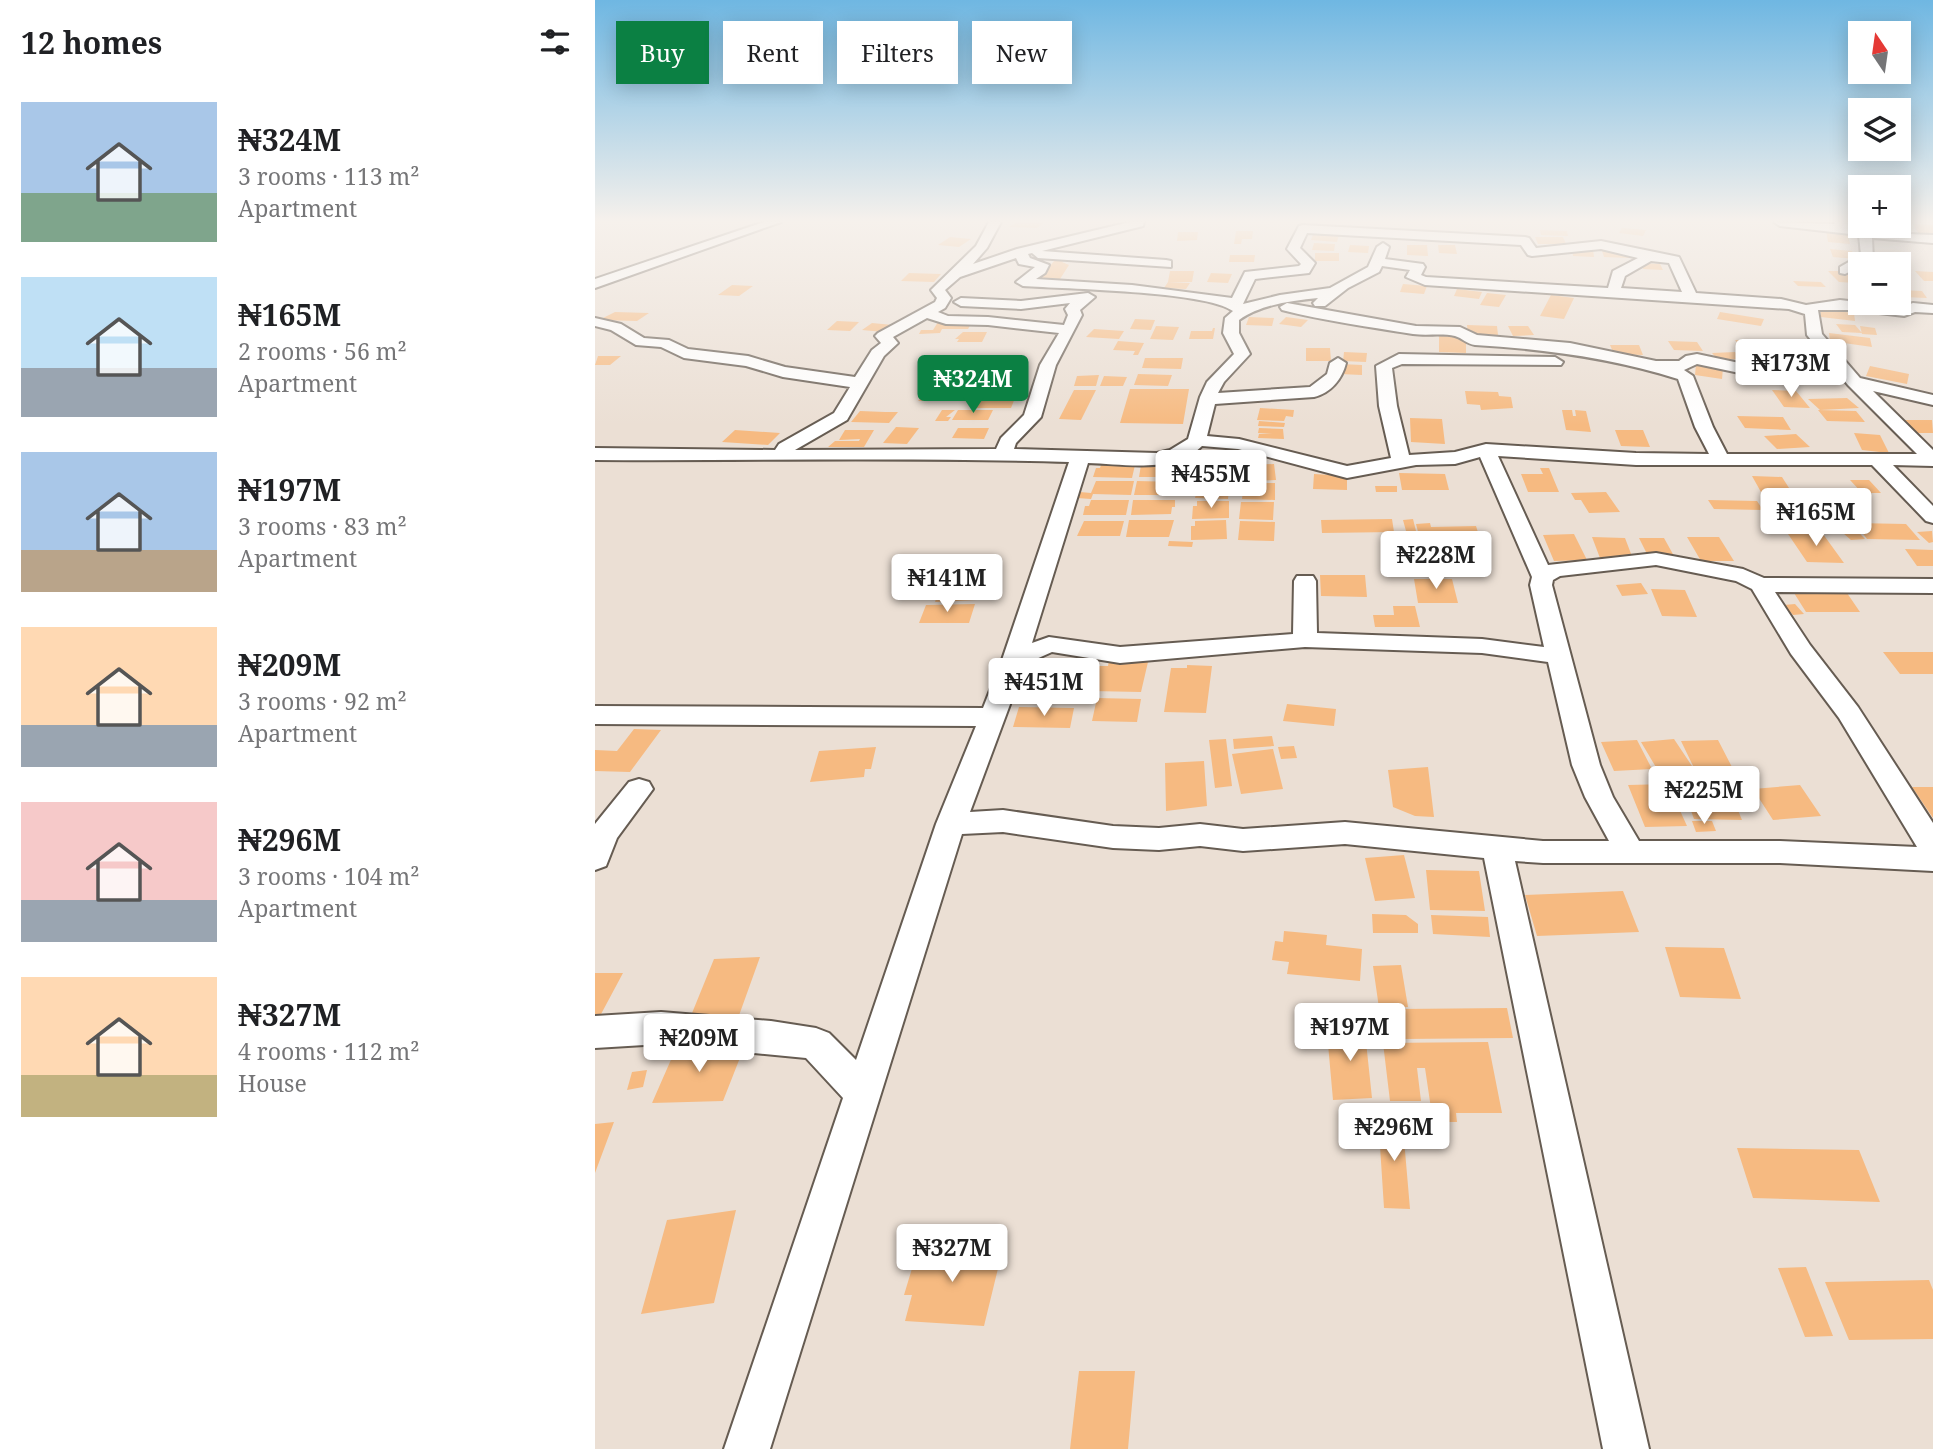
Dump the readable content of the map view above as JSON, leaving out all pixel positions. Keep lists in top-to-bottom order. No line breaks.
{"north":"top","page":{"heading":"12 homes","map_buttons":["+","−"],"chip":["Buy","Rent","Filters","New"],"list":[{"name":"₦324M","note":"3 rooms · 113 m² · Apartment"},{"name":"₦165M","note":"2 rooms · 56 m² · Apartment"},{"name":"₦197M","note":"3 rooms · 83 m² · Apartment"},{"name":"₦209M","note":"3 rooms · 92 m² · Apartment"},{"name":"₦296M","note":"3 rooms · 104 m² · Apartment"},{"name":"₦327M","note":"4 rooms · 112 m² · House"}],"price":["₦173M","₦324M","₦455M","₦165M","₦228M","₦141M","₦451M","₦225M","₦197M","₦209M","₦296M","₦327M"]}}
